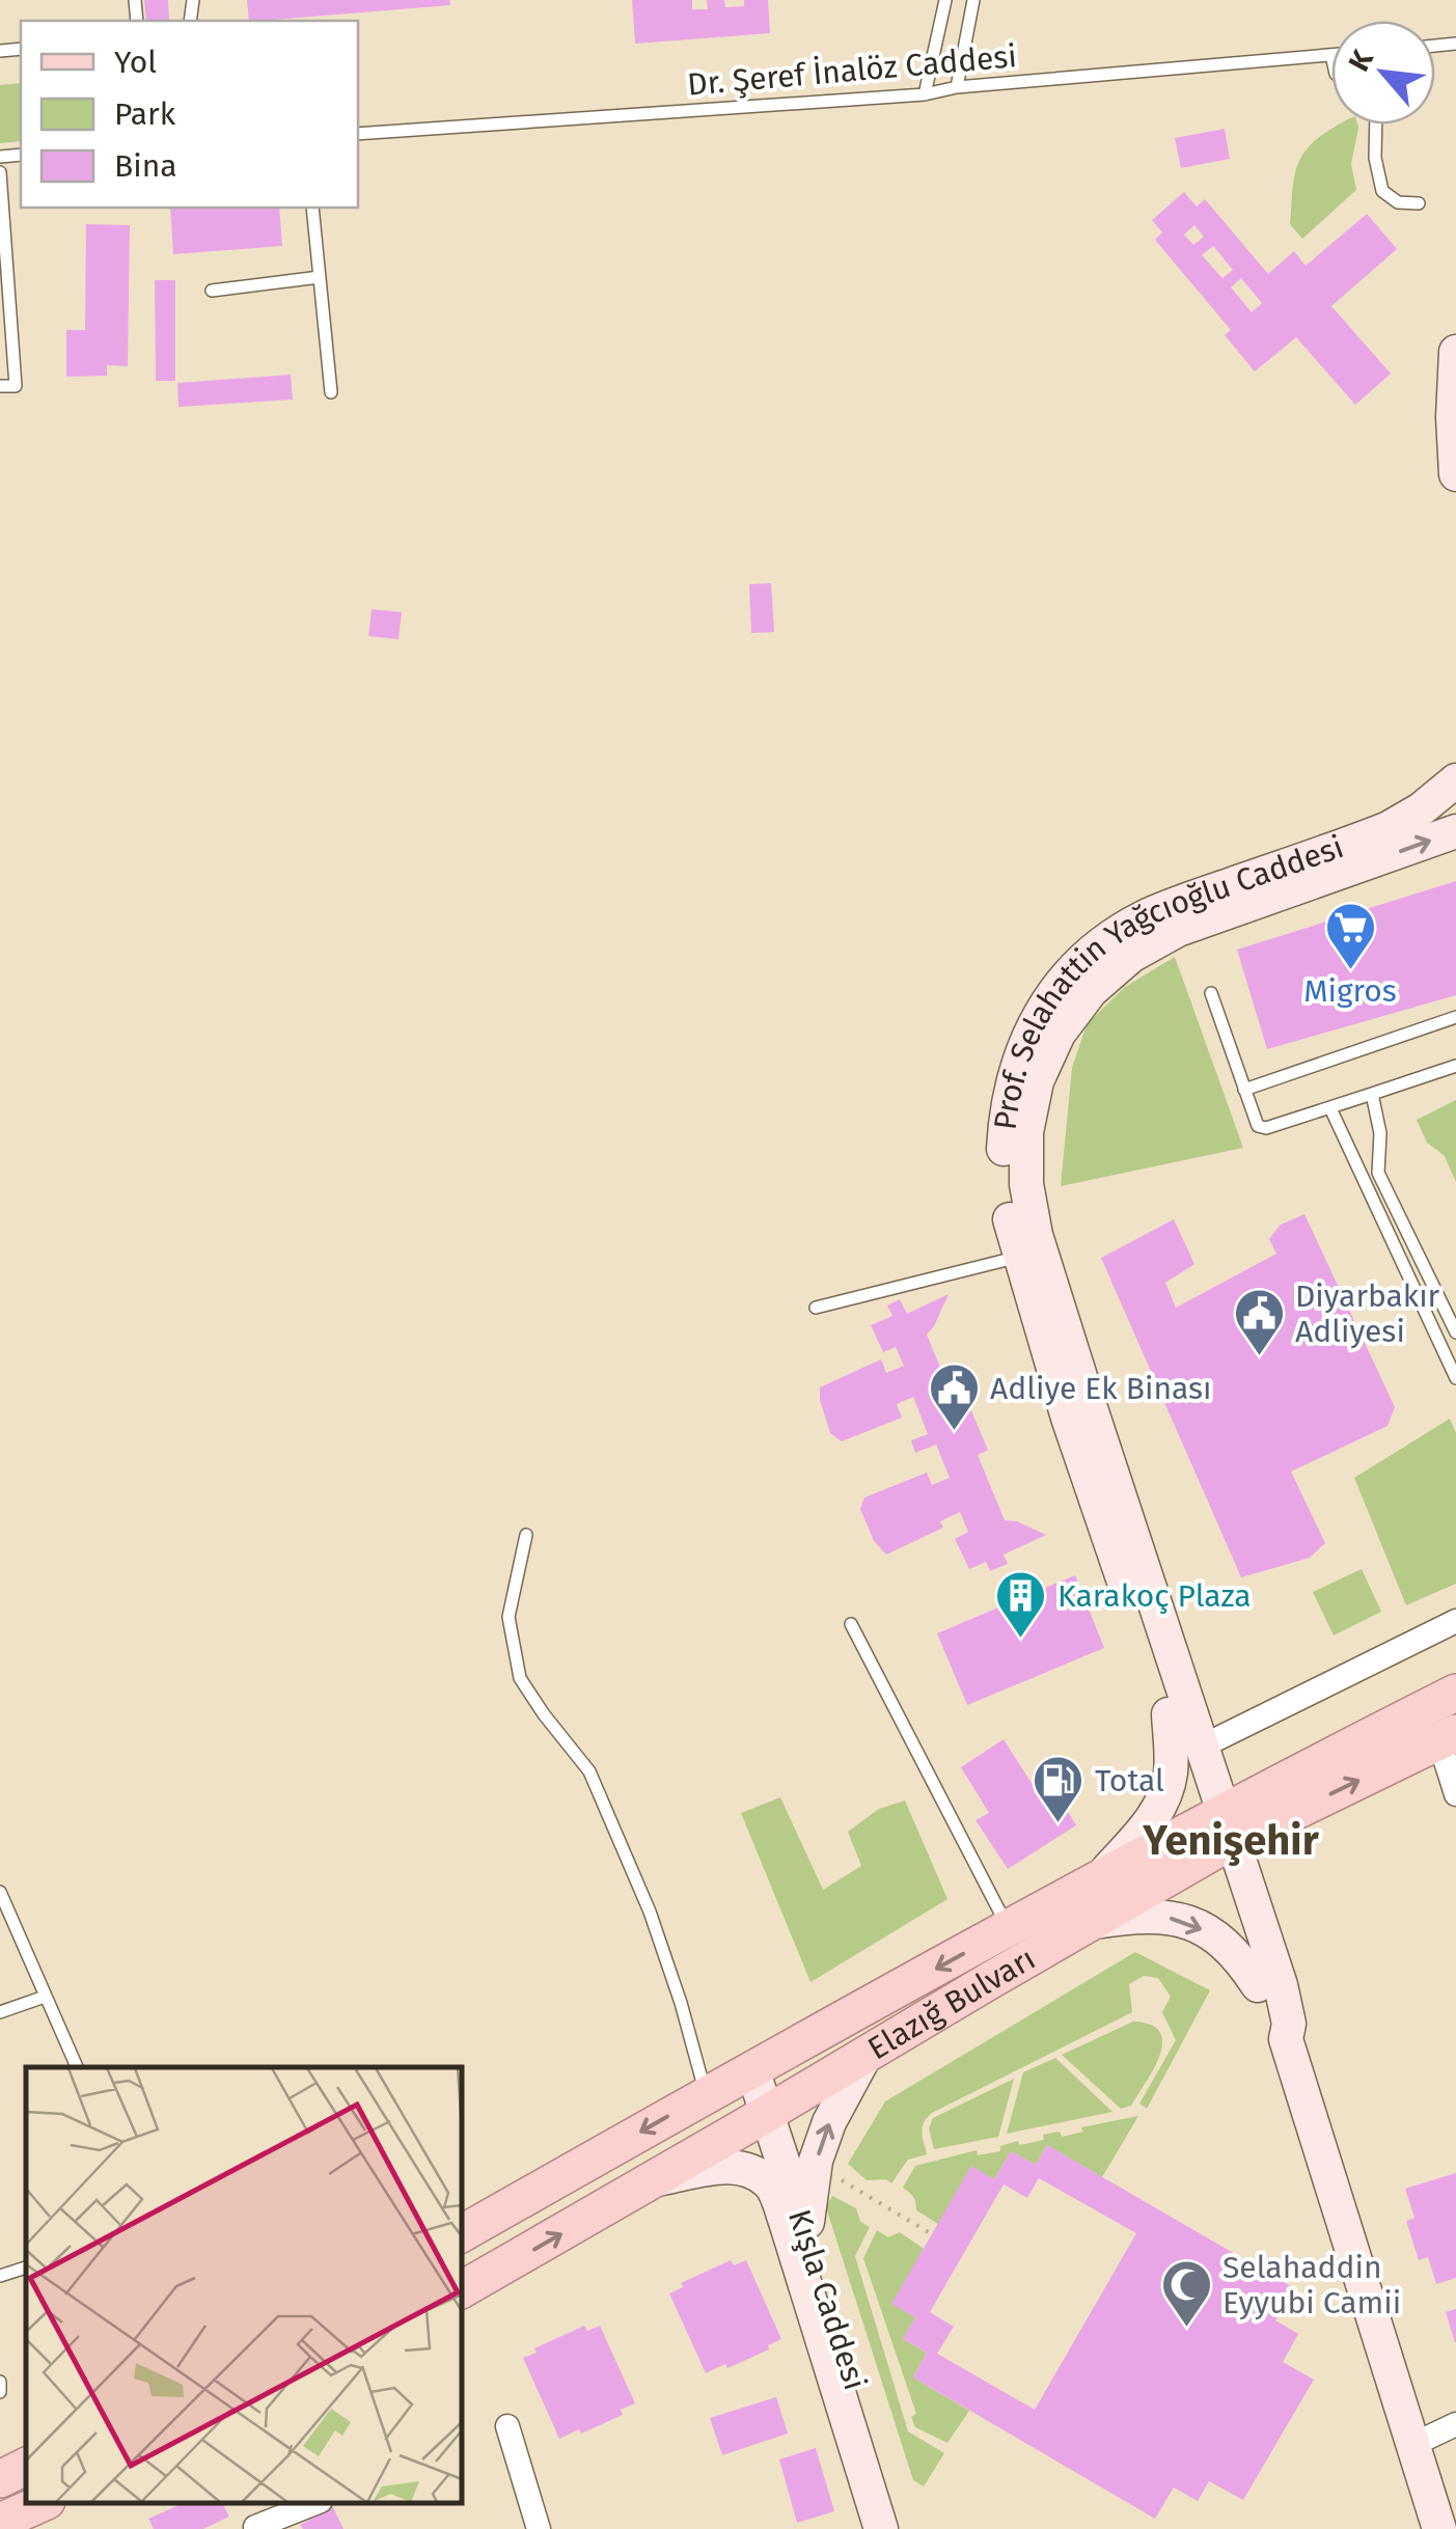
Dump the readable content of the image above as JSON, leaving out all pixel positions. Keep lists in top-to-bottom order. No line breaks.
{"streets":{"main road":["Elazığ Bulvarı"],"street":["Prof. Selahattin Yağcıoğlu Caddesi","Kışla Caddesi"],"lane":["Dr. Şeref İnalöz Caddesi"]},"crossings":[["Prof. Selahattin Yağcıoğlu Caddesi","Elazığ Bulvarı"],["Elazığ Bulvarı","Kışla Caddesi"]],"districts":["Yenişehir"],"places":{"supermarket":["Migros"],"public building":["Diyarbakır Adliyesi","Adliye Ek Binası"],"building":["Karakoç Plaza"],"fuel station":["Total"],"mosque":["Selahaddin Eyyubi Camii"]},"legend":["Yol","Park","Bina"],"north":"top left"}
